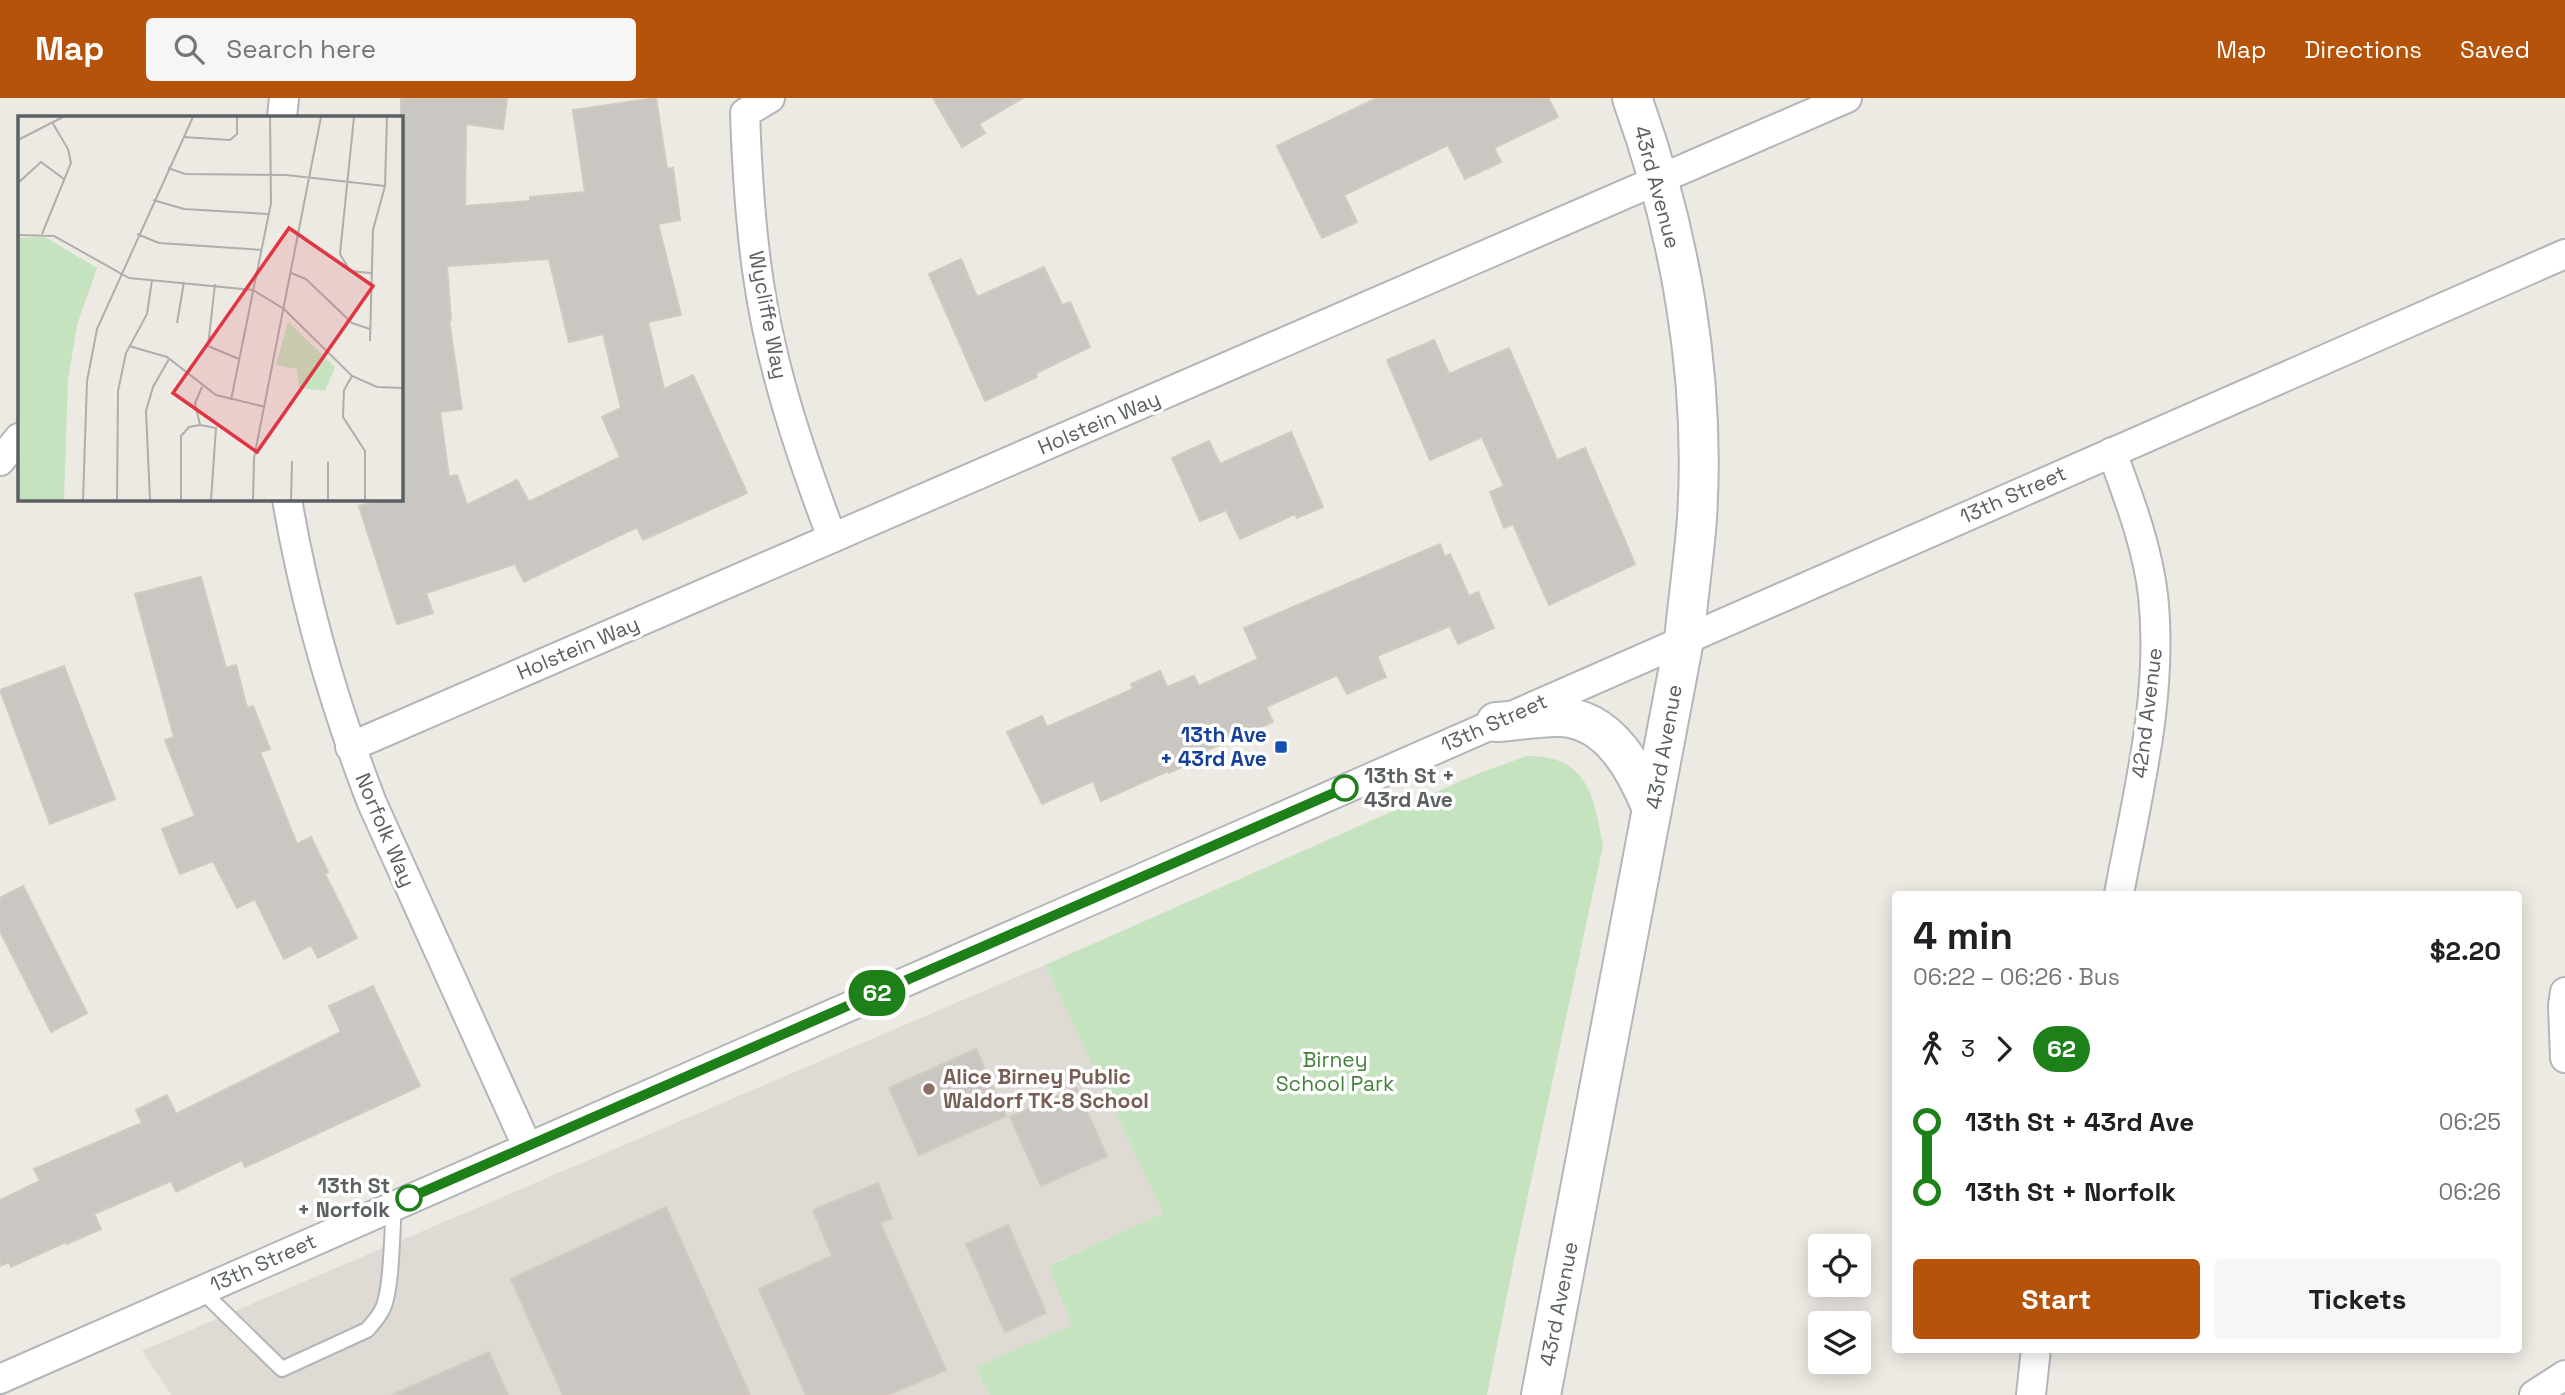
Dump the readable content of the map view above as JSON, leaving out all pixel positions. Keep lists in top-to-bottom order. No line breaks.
{"streets":{"street":["43rd Avenue","Wycliffe Way","Holstein Way","13th Street","42nd Avenue","Norfolk Way"]},"crossings":[["43rd Avenue","Holstein Way"],["43rd Avenue","13th Street"],["Wycliffe Way","Holstein Way"],["Holstein Way","Norfolk Way"],["13th Street","42nd Avenue"],["13th Street","Norfolk Way"]],"parks":["Birney School Park"],"places":{"transit":["13th Ave + 43rd Ave"],"other":["13th St + 43rd Ave","Alice Birney Public Waldorf TK-8 School","13th St + Norfolk"]},"lines":["bus line 62"],"page":{"header":"Map","search":"Search here","nav":["Map","Directions","Saved"],"on_map":"62","heading":["4 min","06:22 – 06:26 · Bus","$2.20"],"legs":["3","62"],"list":[{"name":"13th St + 43rd Ave","value":"06:25"},{"name":"13th St + Norfolk","value":"06:26"}],"buttons":["Start","Tickets"]}}
